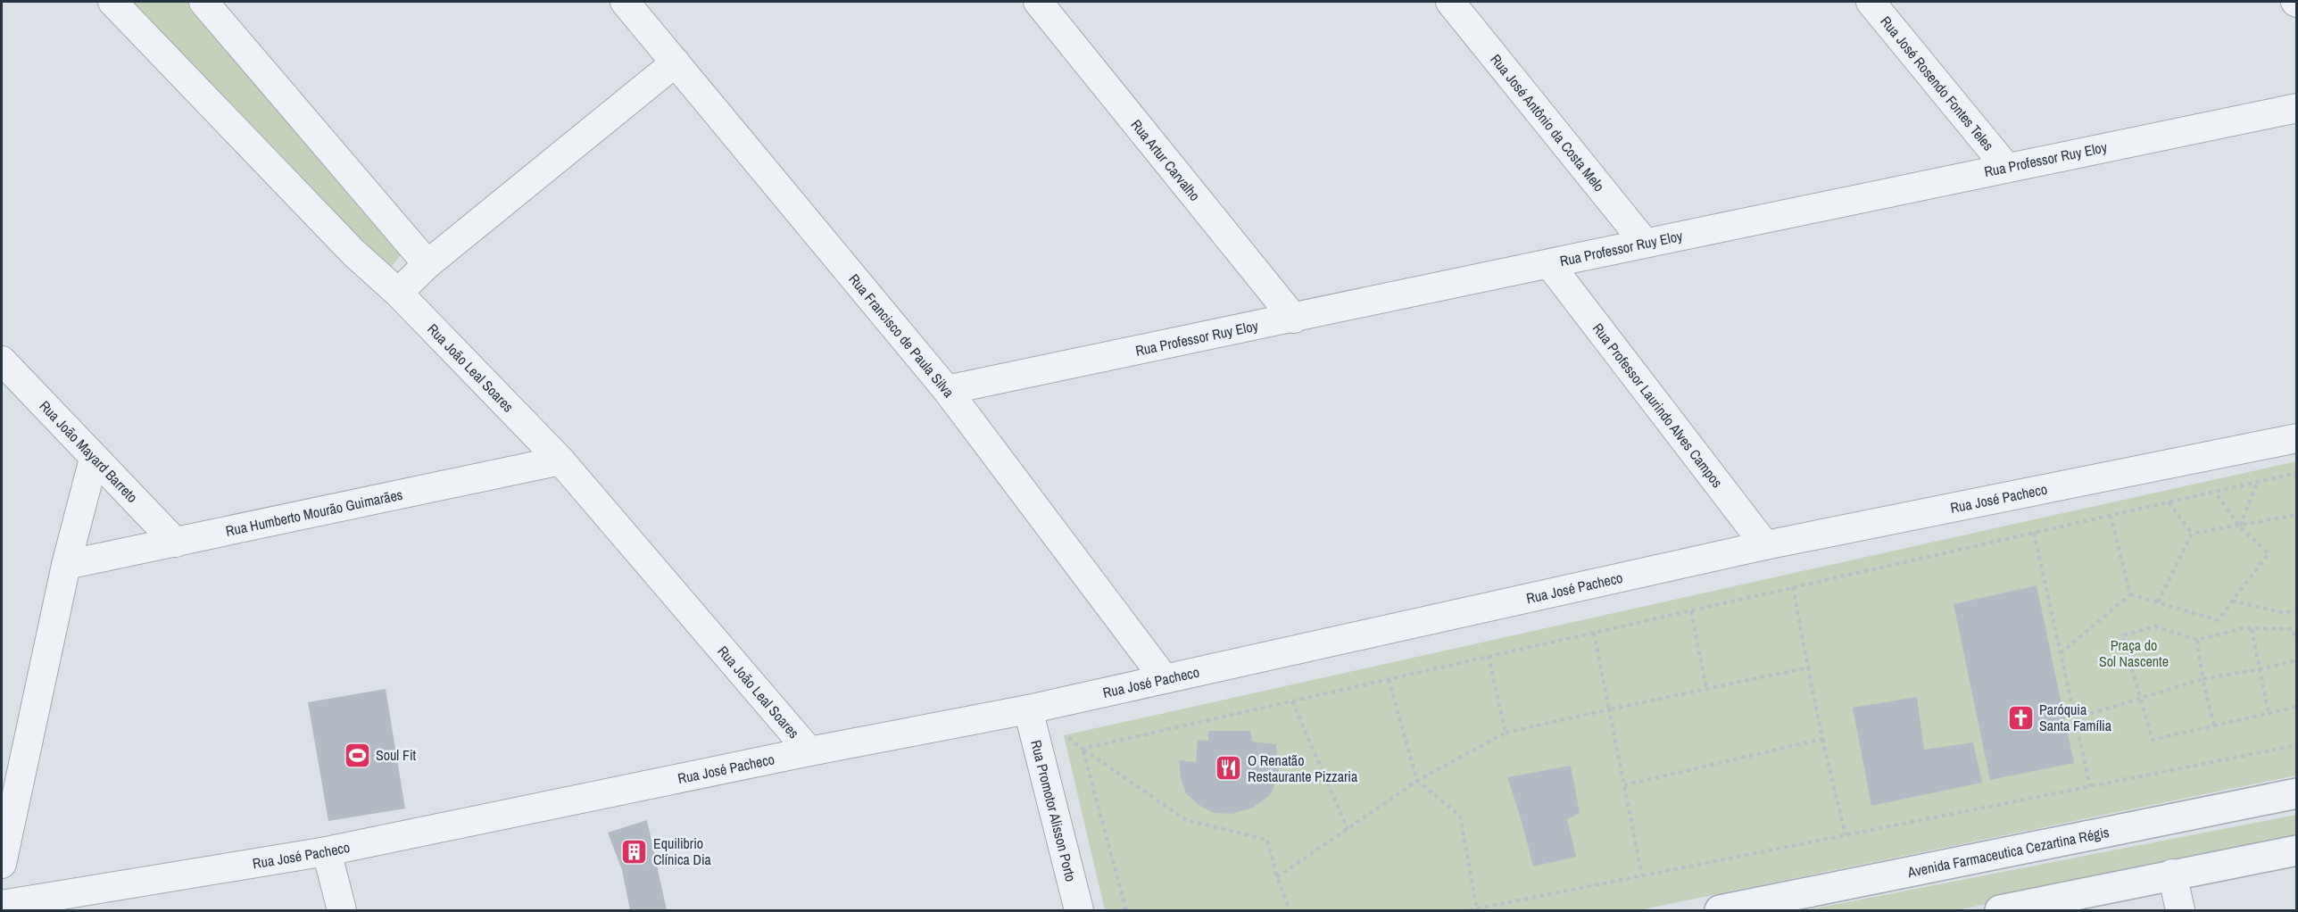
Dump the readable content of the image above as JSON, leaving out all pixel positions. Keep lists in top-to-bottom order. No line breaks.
{"streets":{"street":["Rua José Rosendo Fontes Teles","Rua José Antônio da Costa Melo","Rua Professor Ruy Eloy","Rua Artur Carvalho","Rua Francisco de Paula Silva","Rua João Leal Soares","Rua Professor Laurindo Alves Campos","Rua João Mayard Barreto","Rua José Pacheco","Rua Humberto Mourão Guimarães","Rua Promotor Alisson Porto","Avenida Farmaceutica Cezartina Régis"]},"crossings":[["Rua José Rosendo Fontes Teles","Rua Professor Ruy Eloy"],["Rua José Antônio da Costa Melo","Rua Professor Ruy Eloy"],["Rua Professor Ruy Eloy","Rua Artur Carvalho"],["Rua Professor Ruy Eloy","Rua Francisco de Paula Silva"],["Rua Professor Ruy Eloy","Rua Professor Laurindo Alves Campos"],["Rua Francisco de Paula Silva","Rua José Pacheco"],["Rua João Leal Soares","Rua José Pacheco"],["Rua João Leal Soares","Rua Humberto Mourão Guimarães"],["Rua Professor Laurindo Alves Campos","Rua José Pacheco"],["Rua João Mayard Barreto","Rua Humberto Mourão Guimarães"],["Rua José Pacheco","Rua Promotor Alisson Porto"]],"parks":["Praça do Sol Nascente"],"places":{"church":["Paróquia Santa Família"],"sports":["Soul Fit"],"restaurant":["O Renatão Restaurante Pizzaria"],"building":["Equilibrio Clínica Dia"]}}
